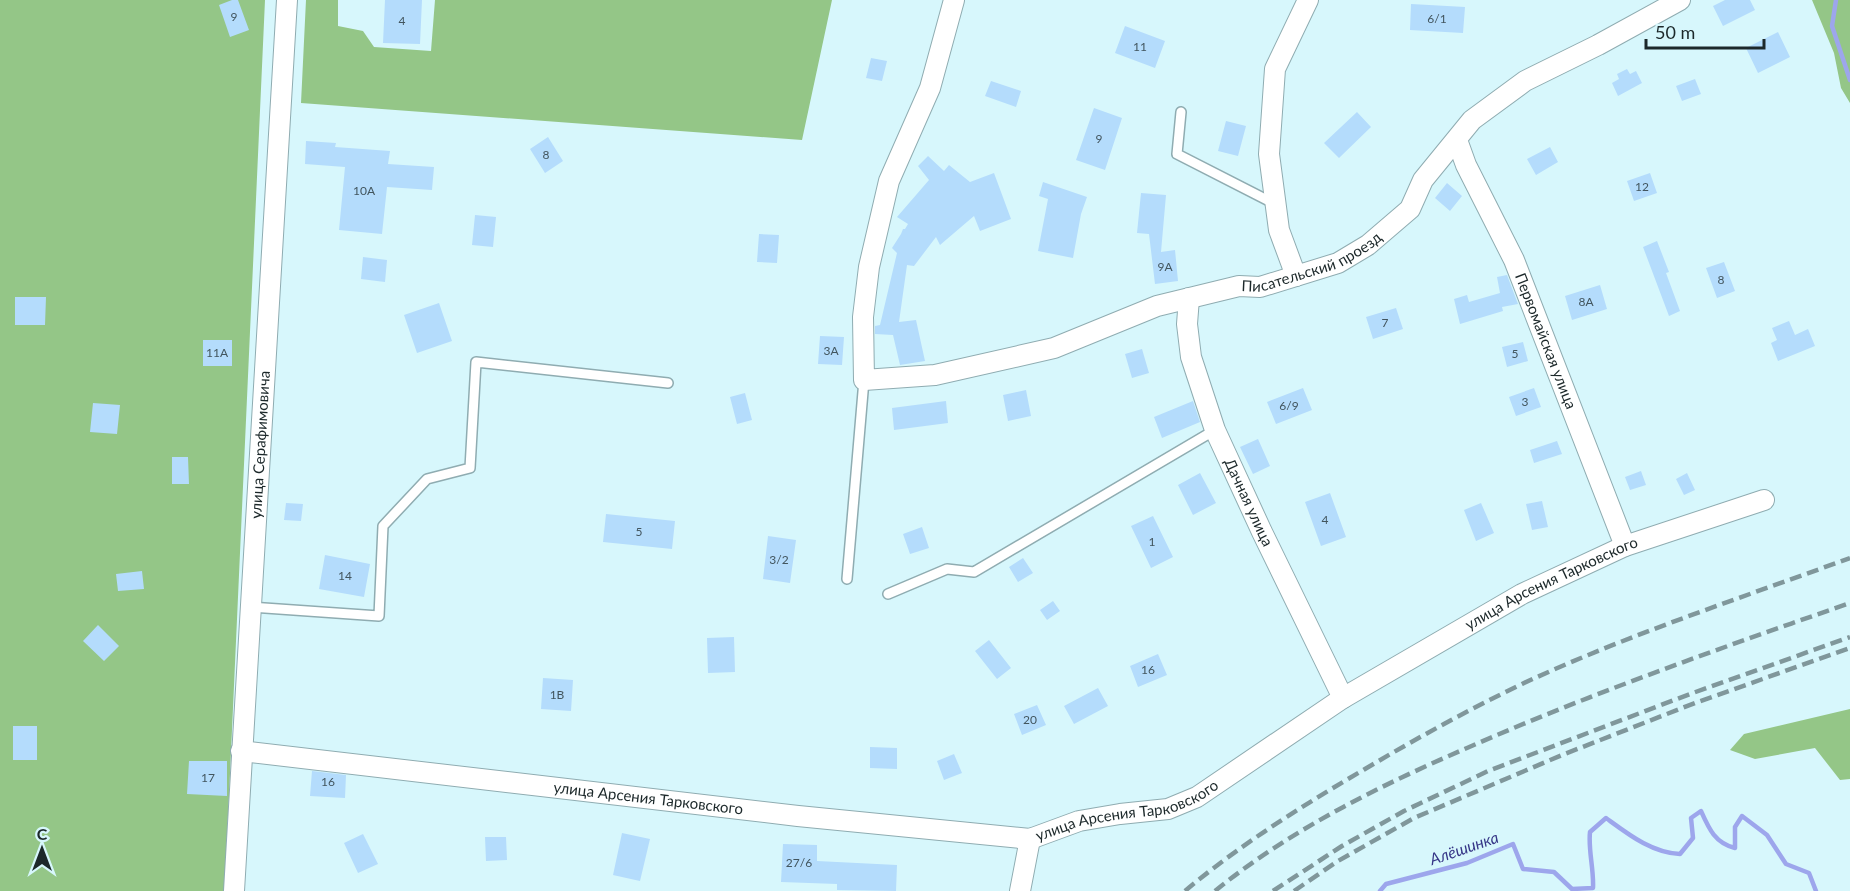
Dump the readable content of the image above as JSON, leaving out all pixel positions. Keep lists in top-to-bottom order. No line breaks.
{"streets":{"street":["Писательский проезд","Первомайская улица","улица Серафимовича","Дачная улица","улица Арсения Тарковского"]},"crossings":[["Писательский проезд","Первомайская улица"],["Писательский проезд","Дачная улица"],["Первомайская улица","улица Арсения Тарковского"],["улица Серафимовича","улица Арсения Тарковского"],["Дачная улица","улица Арсения Тарковского"]],"water":["Алёшинка"],"house_numbers":["9","6/1","4","11","9","8","12","10А","9А","8","8А","7","3А","11А","5","3","6/9","4","5","1","3/2","14","16","1В","20","17","16","27/6"],"scale_bar":"50 m","north":"top"}
